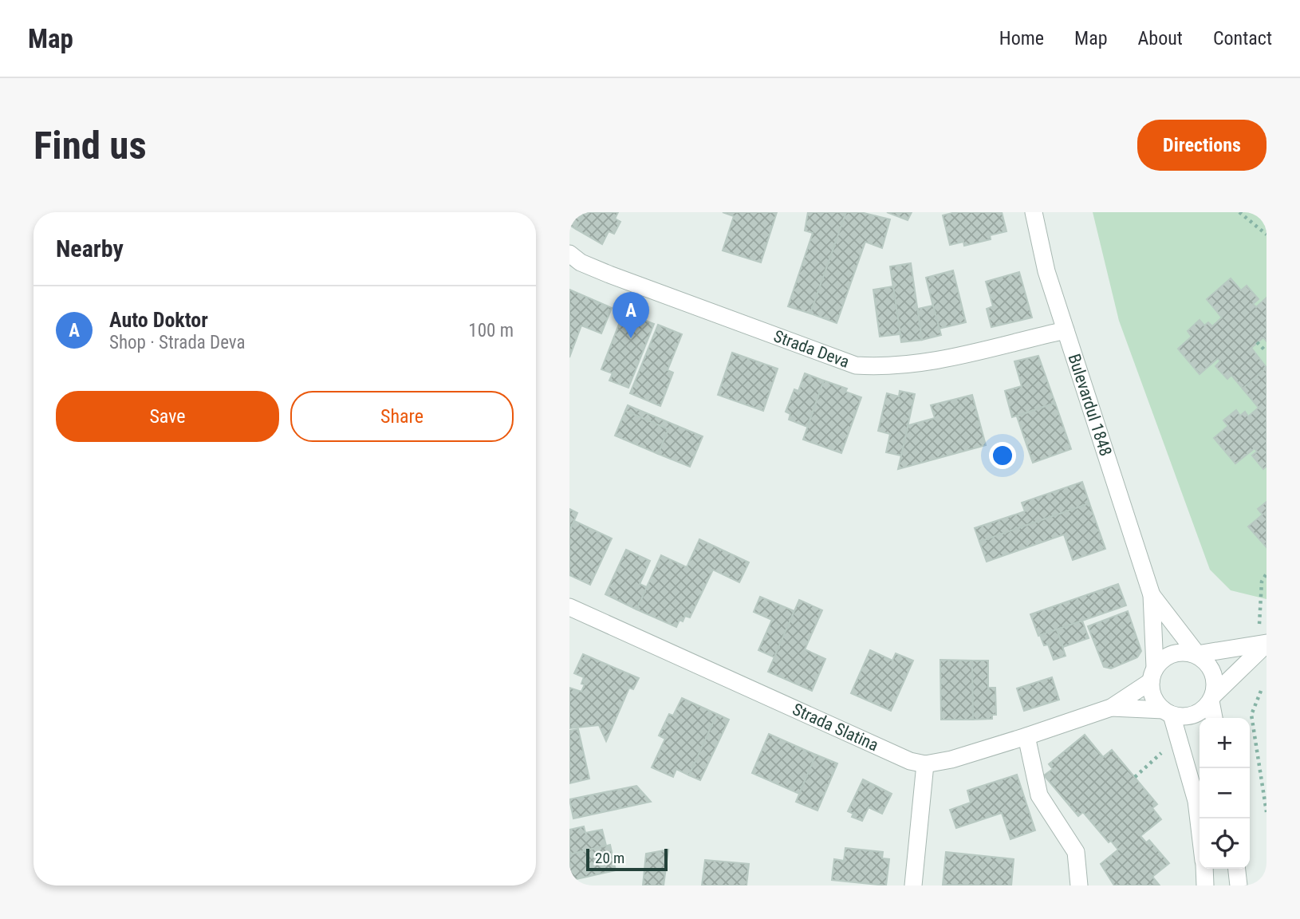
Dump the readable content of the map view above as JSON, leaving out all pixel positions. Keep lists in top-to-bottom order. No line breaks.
{"streets":{"street":["Strada Deva","Bulevardul 1848","Strada Slatina"]},"crossings":[["Strada Deva","Bulevardul 1848"],["Bulevardul 1848","Strada Slatina"]],"scale_bar":"20 m","page":{"header":"Map","nav":["Home","Map","About","Contact"],"buttons":["Directions",["Save","Share"]],"title":"Find us","heading":"Nearby","list":[{"mark":"A","name":"Auto Doktor","note":"Shop · Strada Deva","value":"100 m"}],"pins":"A","map_buttons":["+","−"],"scale":"20 m"}}
